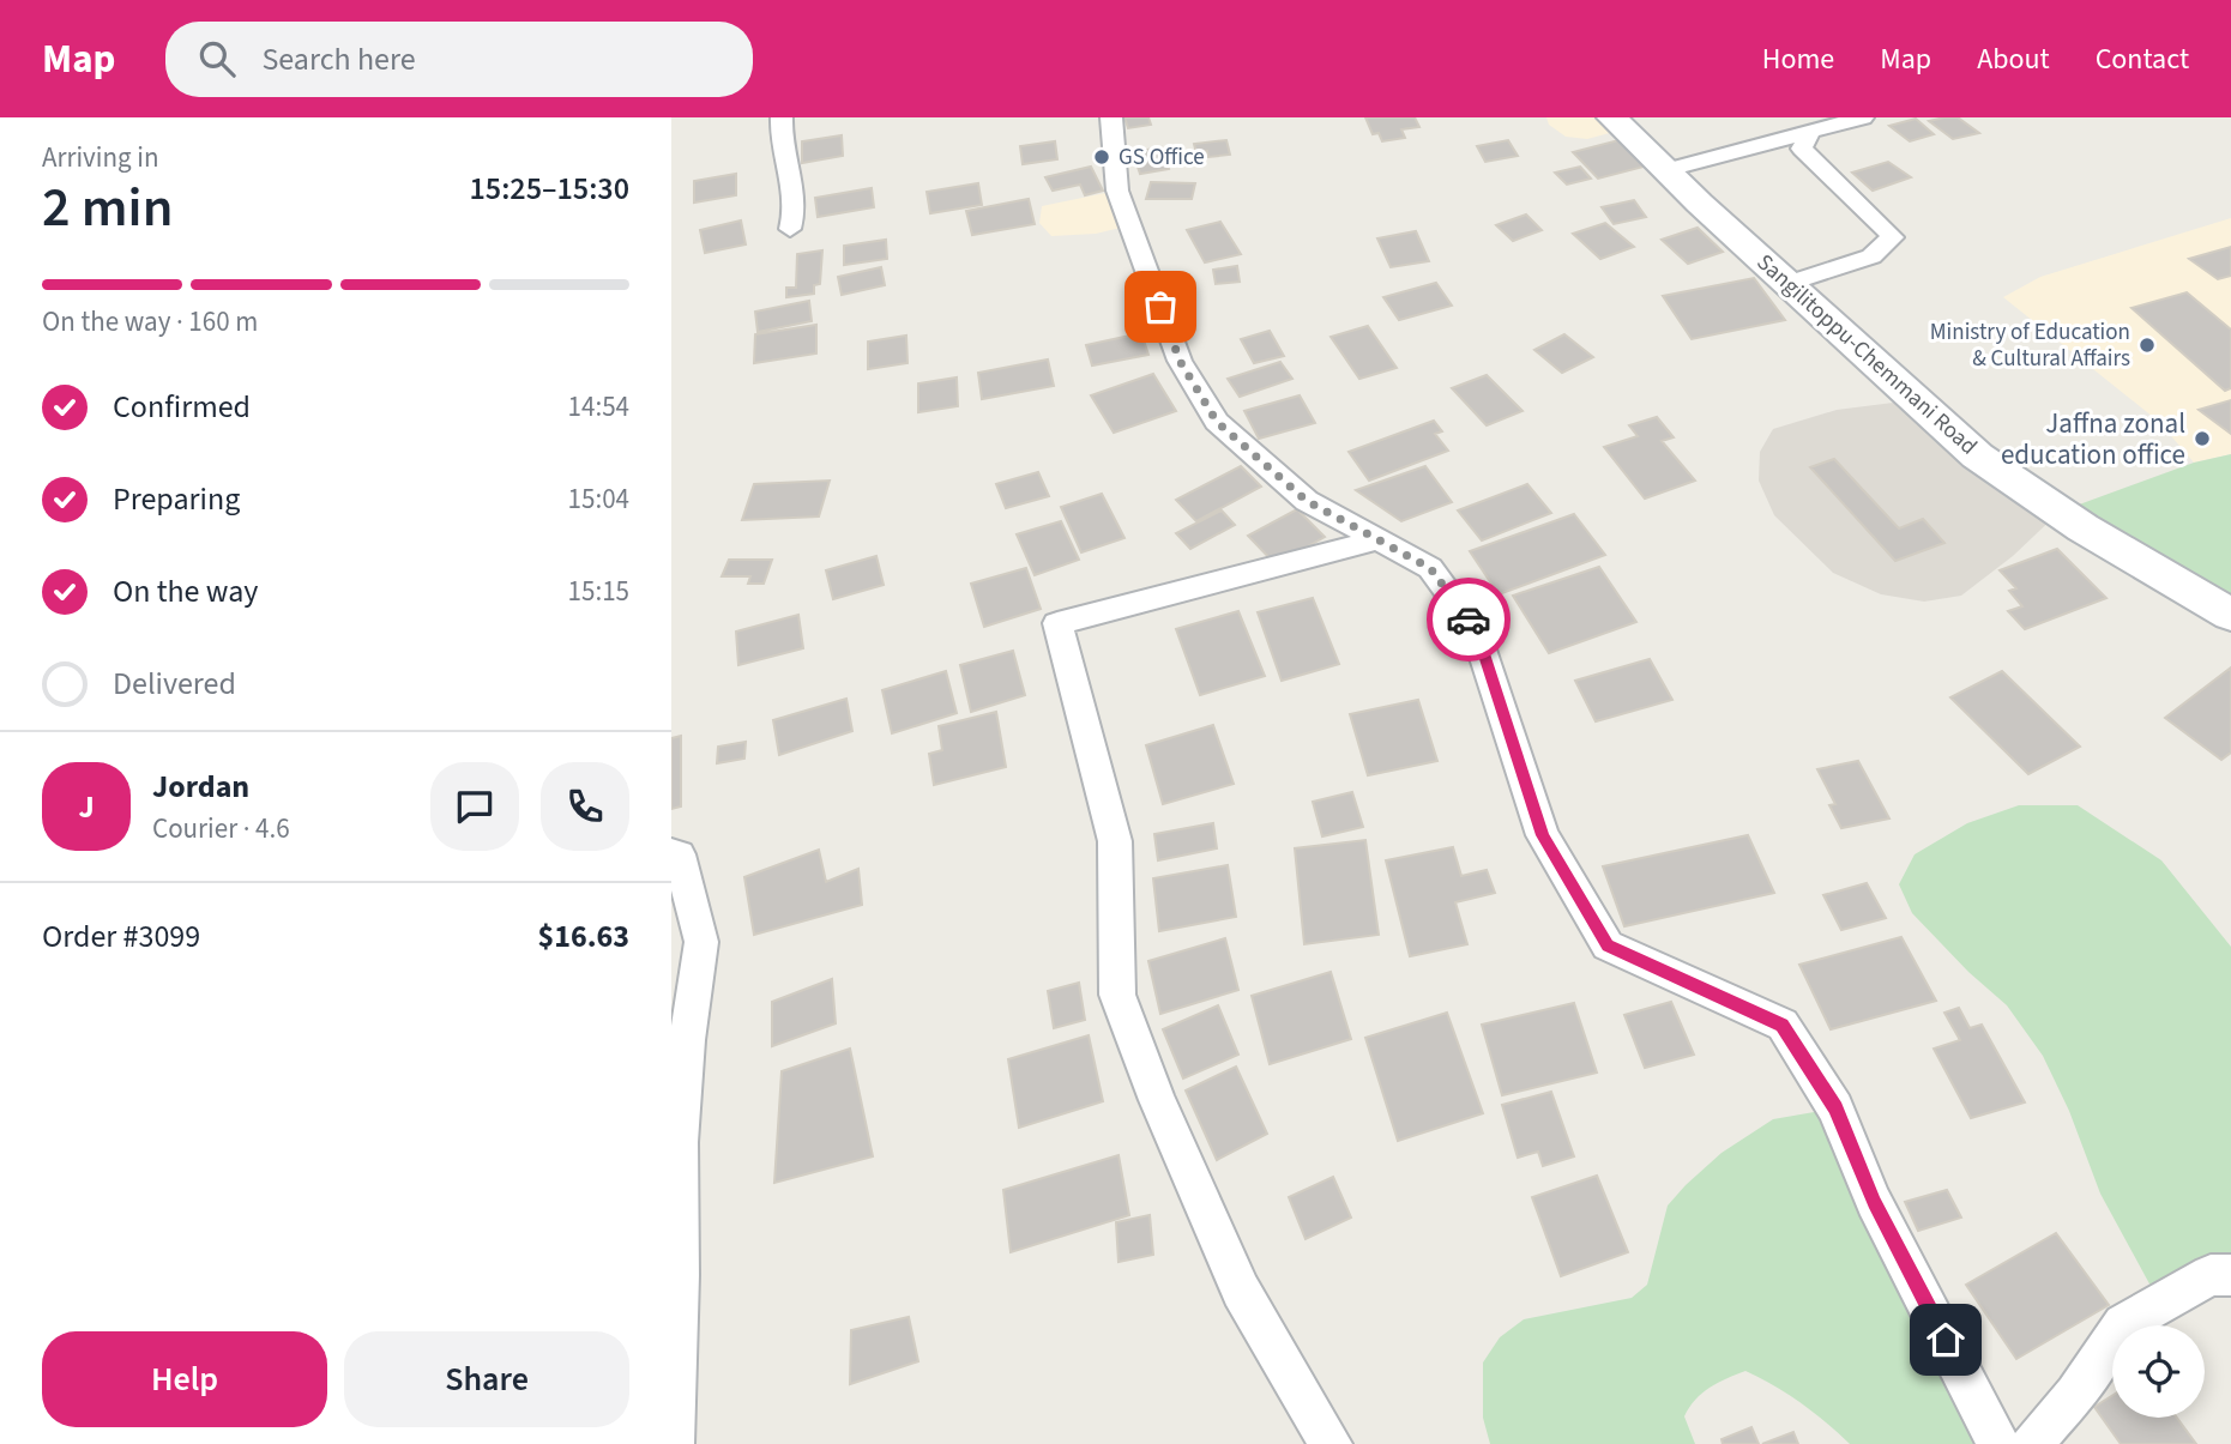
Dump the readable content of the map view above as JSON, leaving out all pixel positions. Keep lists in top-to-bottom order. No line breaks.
{"streets":{"main road":["Sangilitoppu-Chemmani Road"]},"places":["GS Office","Ministry of Education & Cultural Affairs","Jaffna zonal education office"],"page":{"header":"Map","search":"Search here","nav":["Home","Map","About","Contact"],"heading":["2 min","Arriving in","15:25–15:30"],"panel":["Jordan","Courier · 4.6","Order #3099","$16.63"],"bar":"On the way · 160 m","list":[["Confirmed","14:54"],["Preparing","15:04"],["On the way","15:15"],"Delivered"],"round":"J","buttons":["Help","Share"]}}
